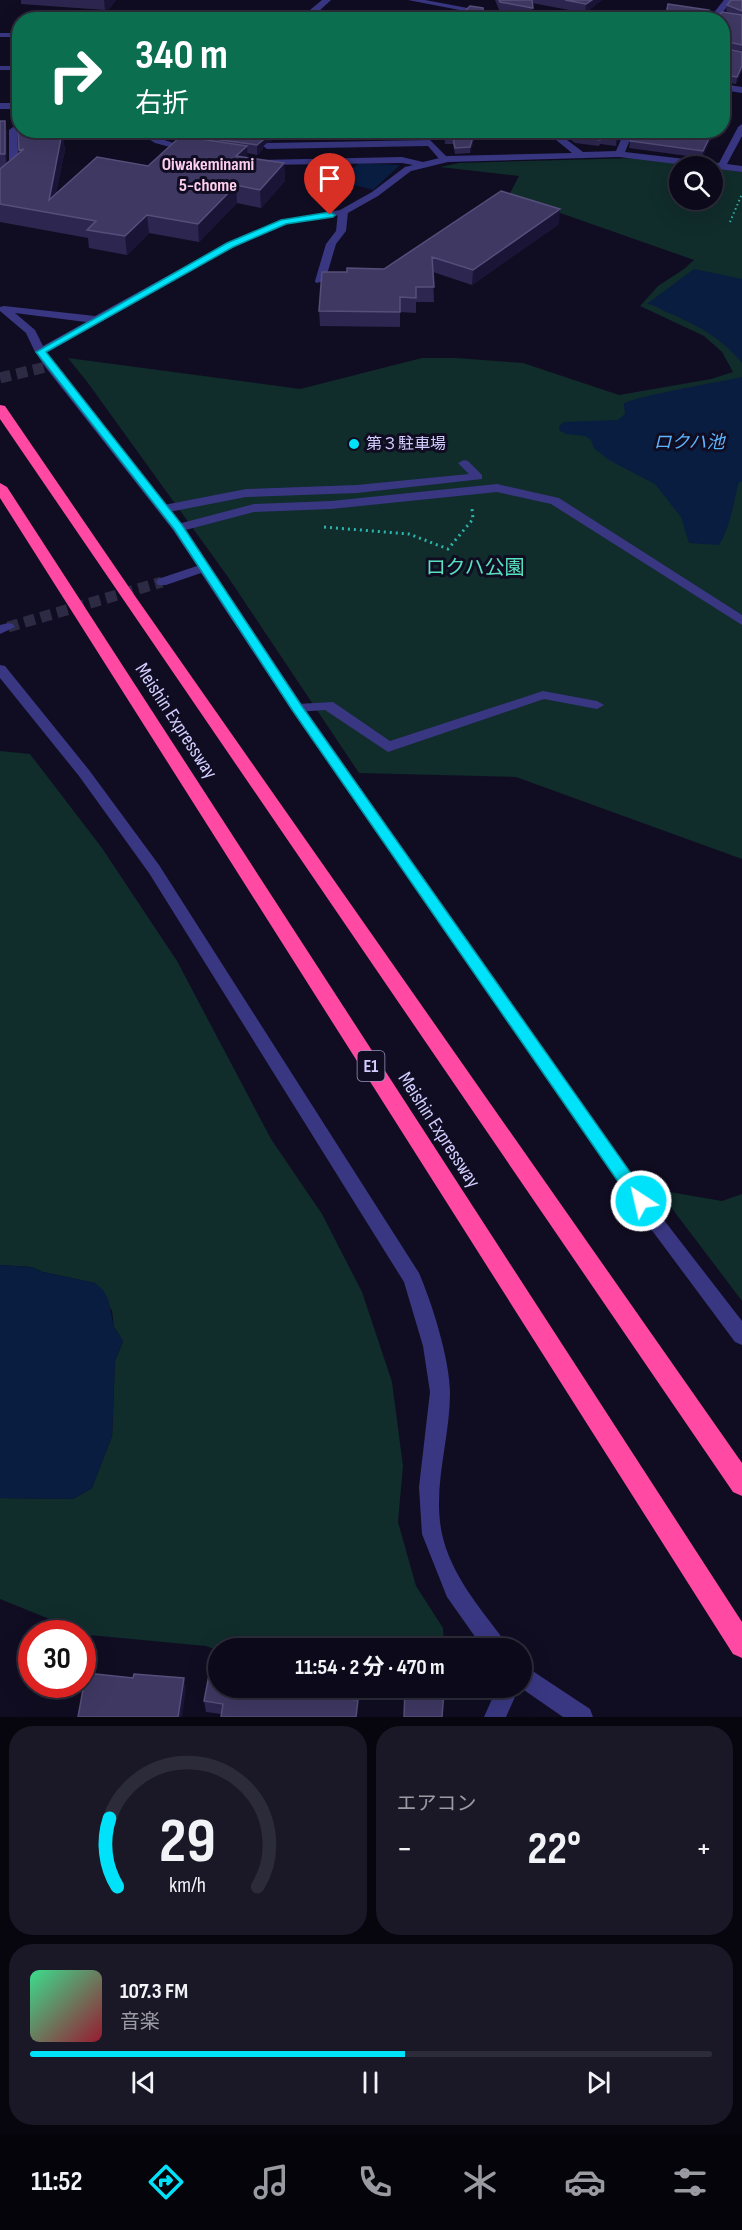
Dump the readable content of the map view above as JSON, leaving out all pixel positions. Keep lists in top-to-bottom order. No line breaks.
{"streets":{"highway":["Meishin Expressway","E1"]},"districts":["Oiwakeminami 5-chome"],"water":["ロクハ池"],"parks":["ロクハ公園"],"places":["第３駐車場"],"page":{"turn":["340 m","右折"],"limit":"30","trip":"11:54 · 2 分 · 470 m","tile":"エアコン","heat":["−","22°","+"],"song":["107.3 FM","音楽"],"tabs":"11:52","gauge":["29","km/h"]}}
